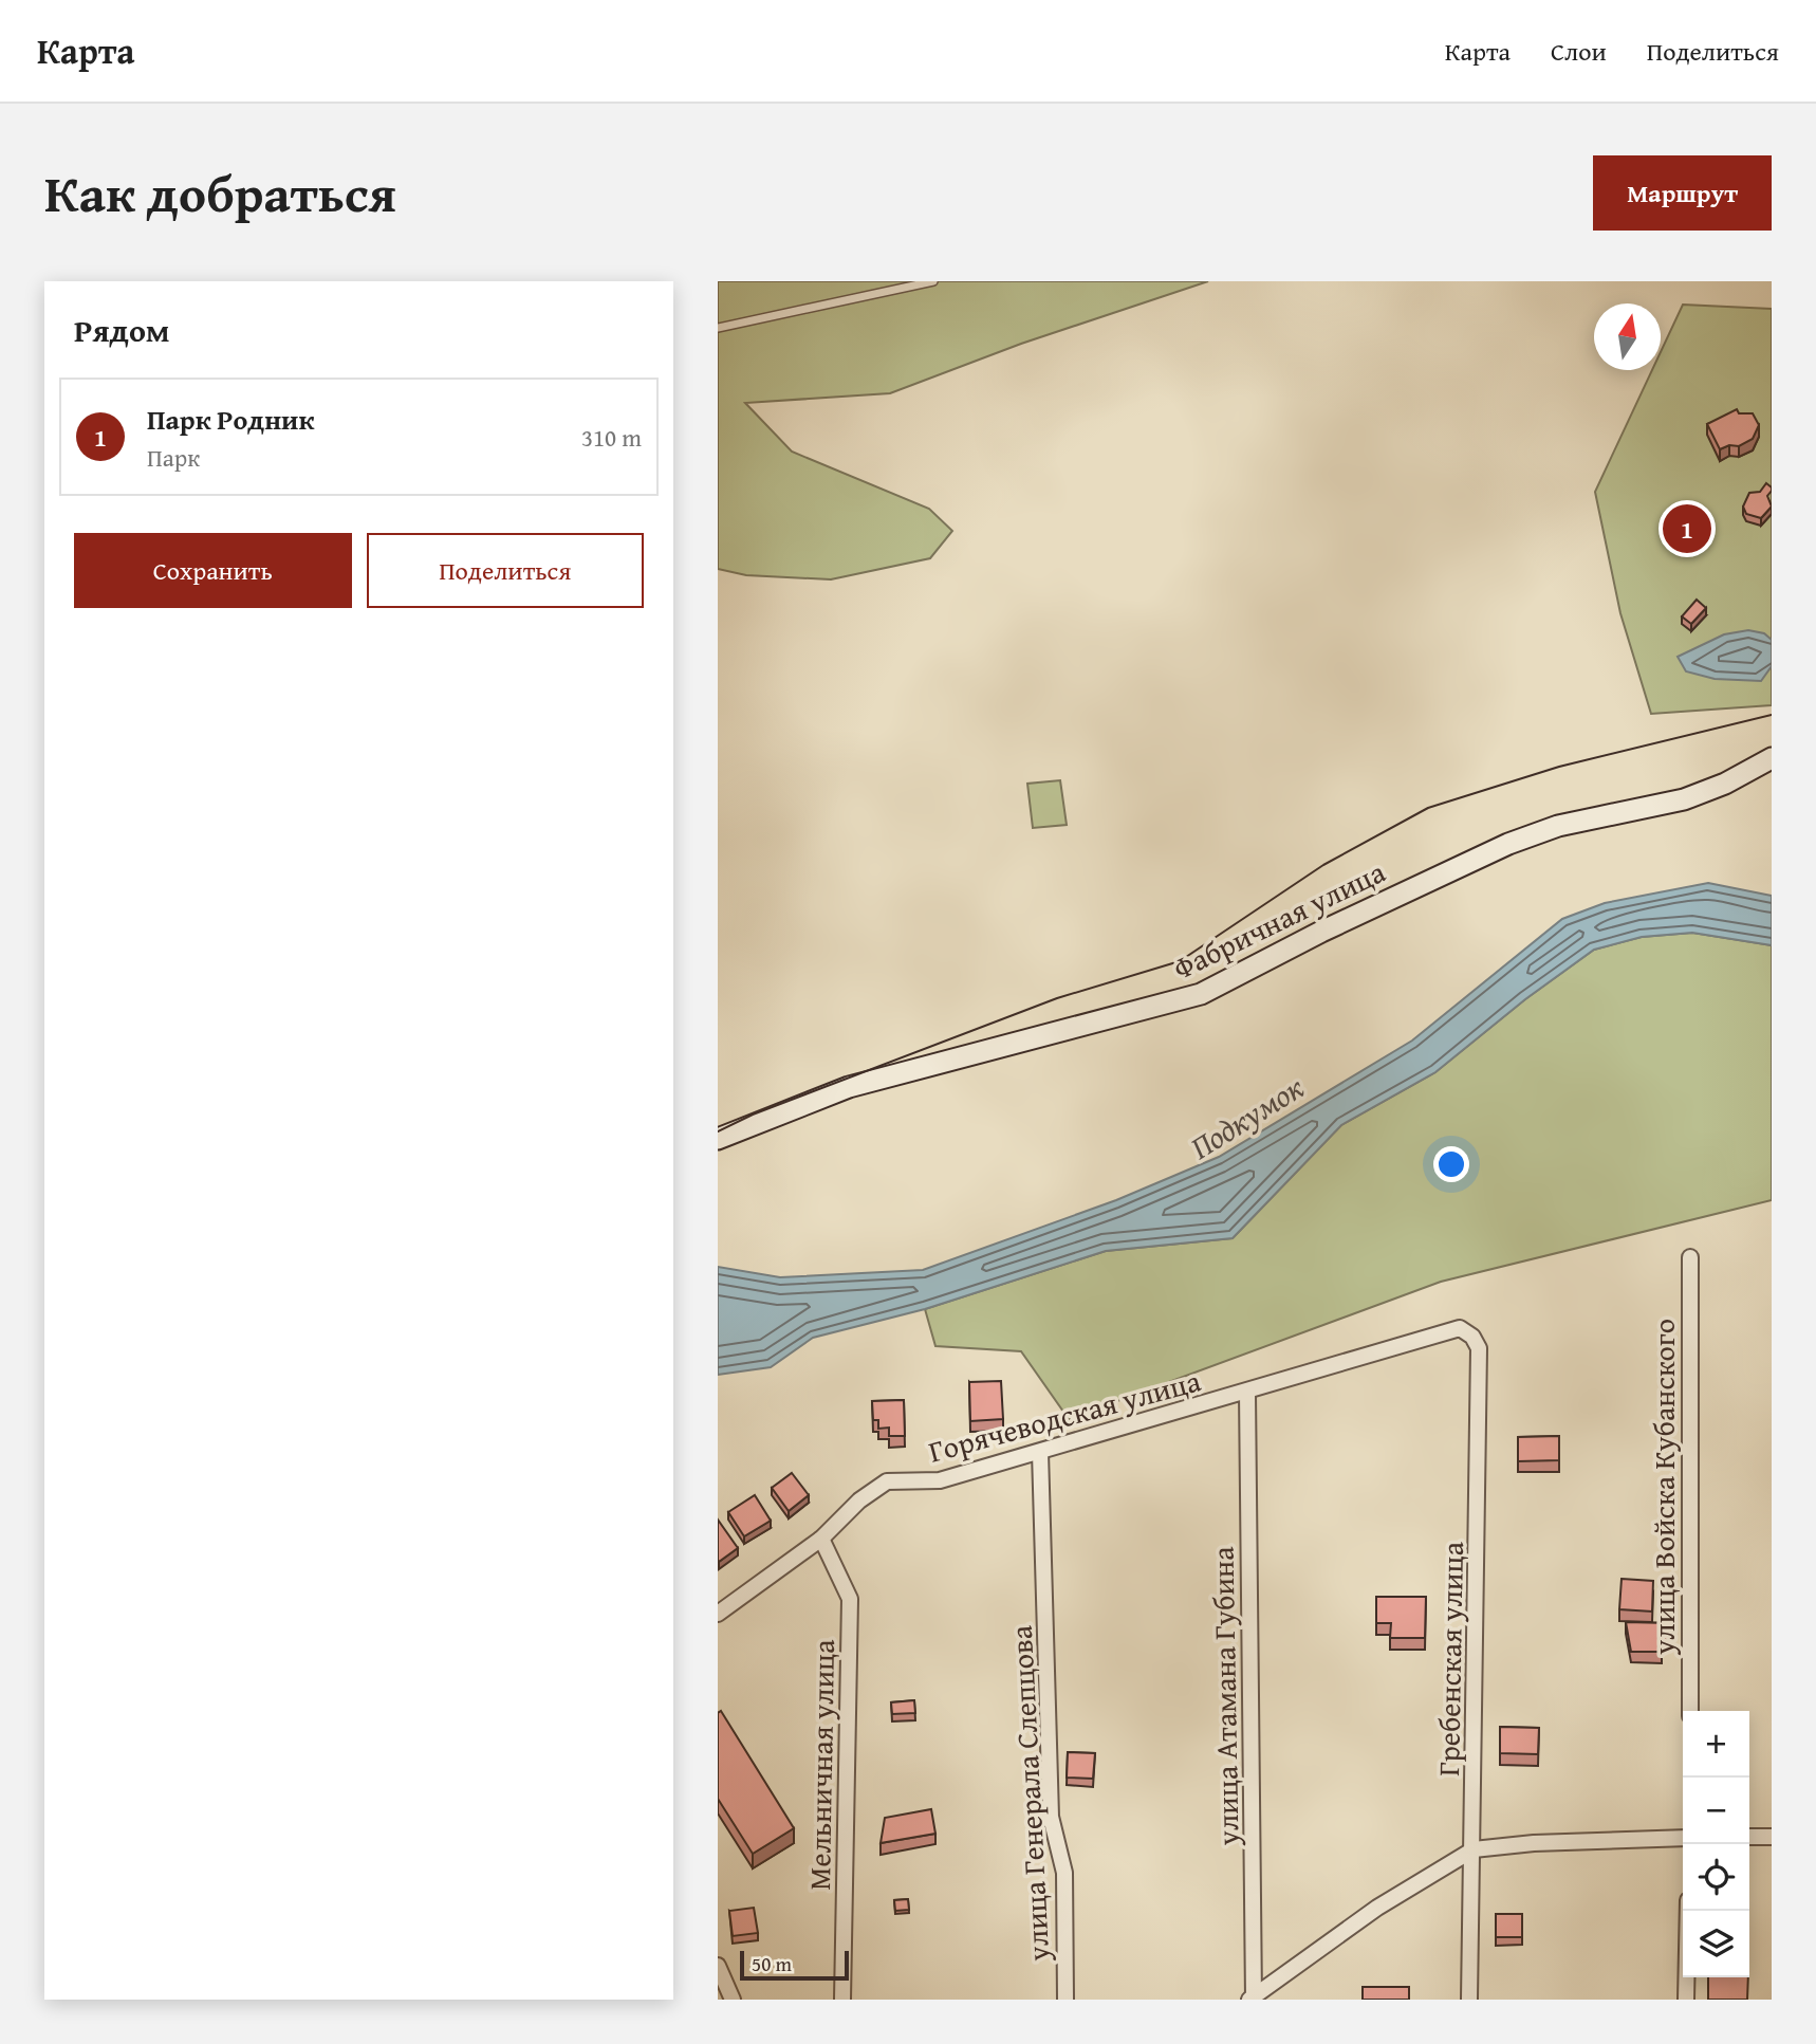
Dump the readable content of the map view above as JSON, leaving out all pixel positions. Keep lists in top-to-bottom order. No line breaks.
{"streets":{"main road":["Фабричная улица"],"street":["Горячеводская улица","улица Войска Кубанского","Гребенская улица","улица Атамана Губина","Мельничная улица","улица Генерала Слепцова"]},"crossings":[["Горячеводская улица","Гребенская улица"],["Горячеводская улица","улица Атамана Губина"],["Горячеводская улица","Мельничная улица"],["Горячеводская улица","улица Генерала Слепцова"]],"water":["Подкумок"],"scale_bar":"50 m","north":"top","page":{"header":"Карта","nav":["Карта","Слои","Поделиться"],"title":"Как добраться","buttons":["Маршрут",["Сохранить","Поделиться"]],"heading":"Рядом","list":[{"mark":"1","name":"Парк Родник","note":"Парк","value":"310 m"}],"pins":"1","map_buttons":["+","−"],"scale":"50 m"}}
